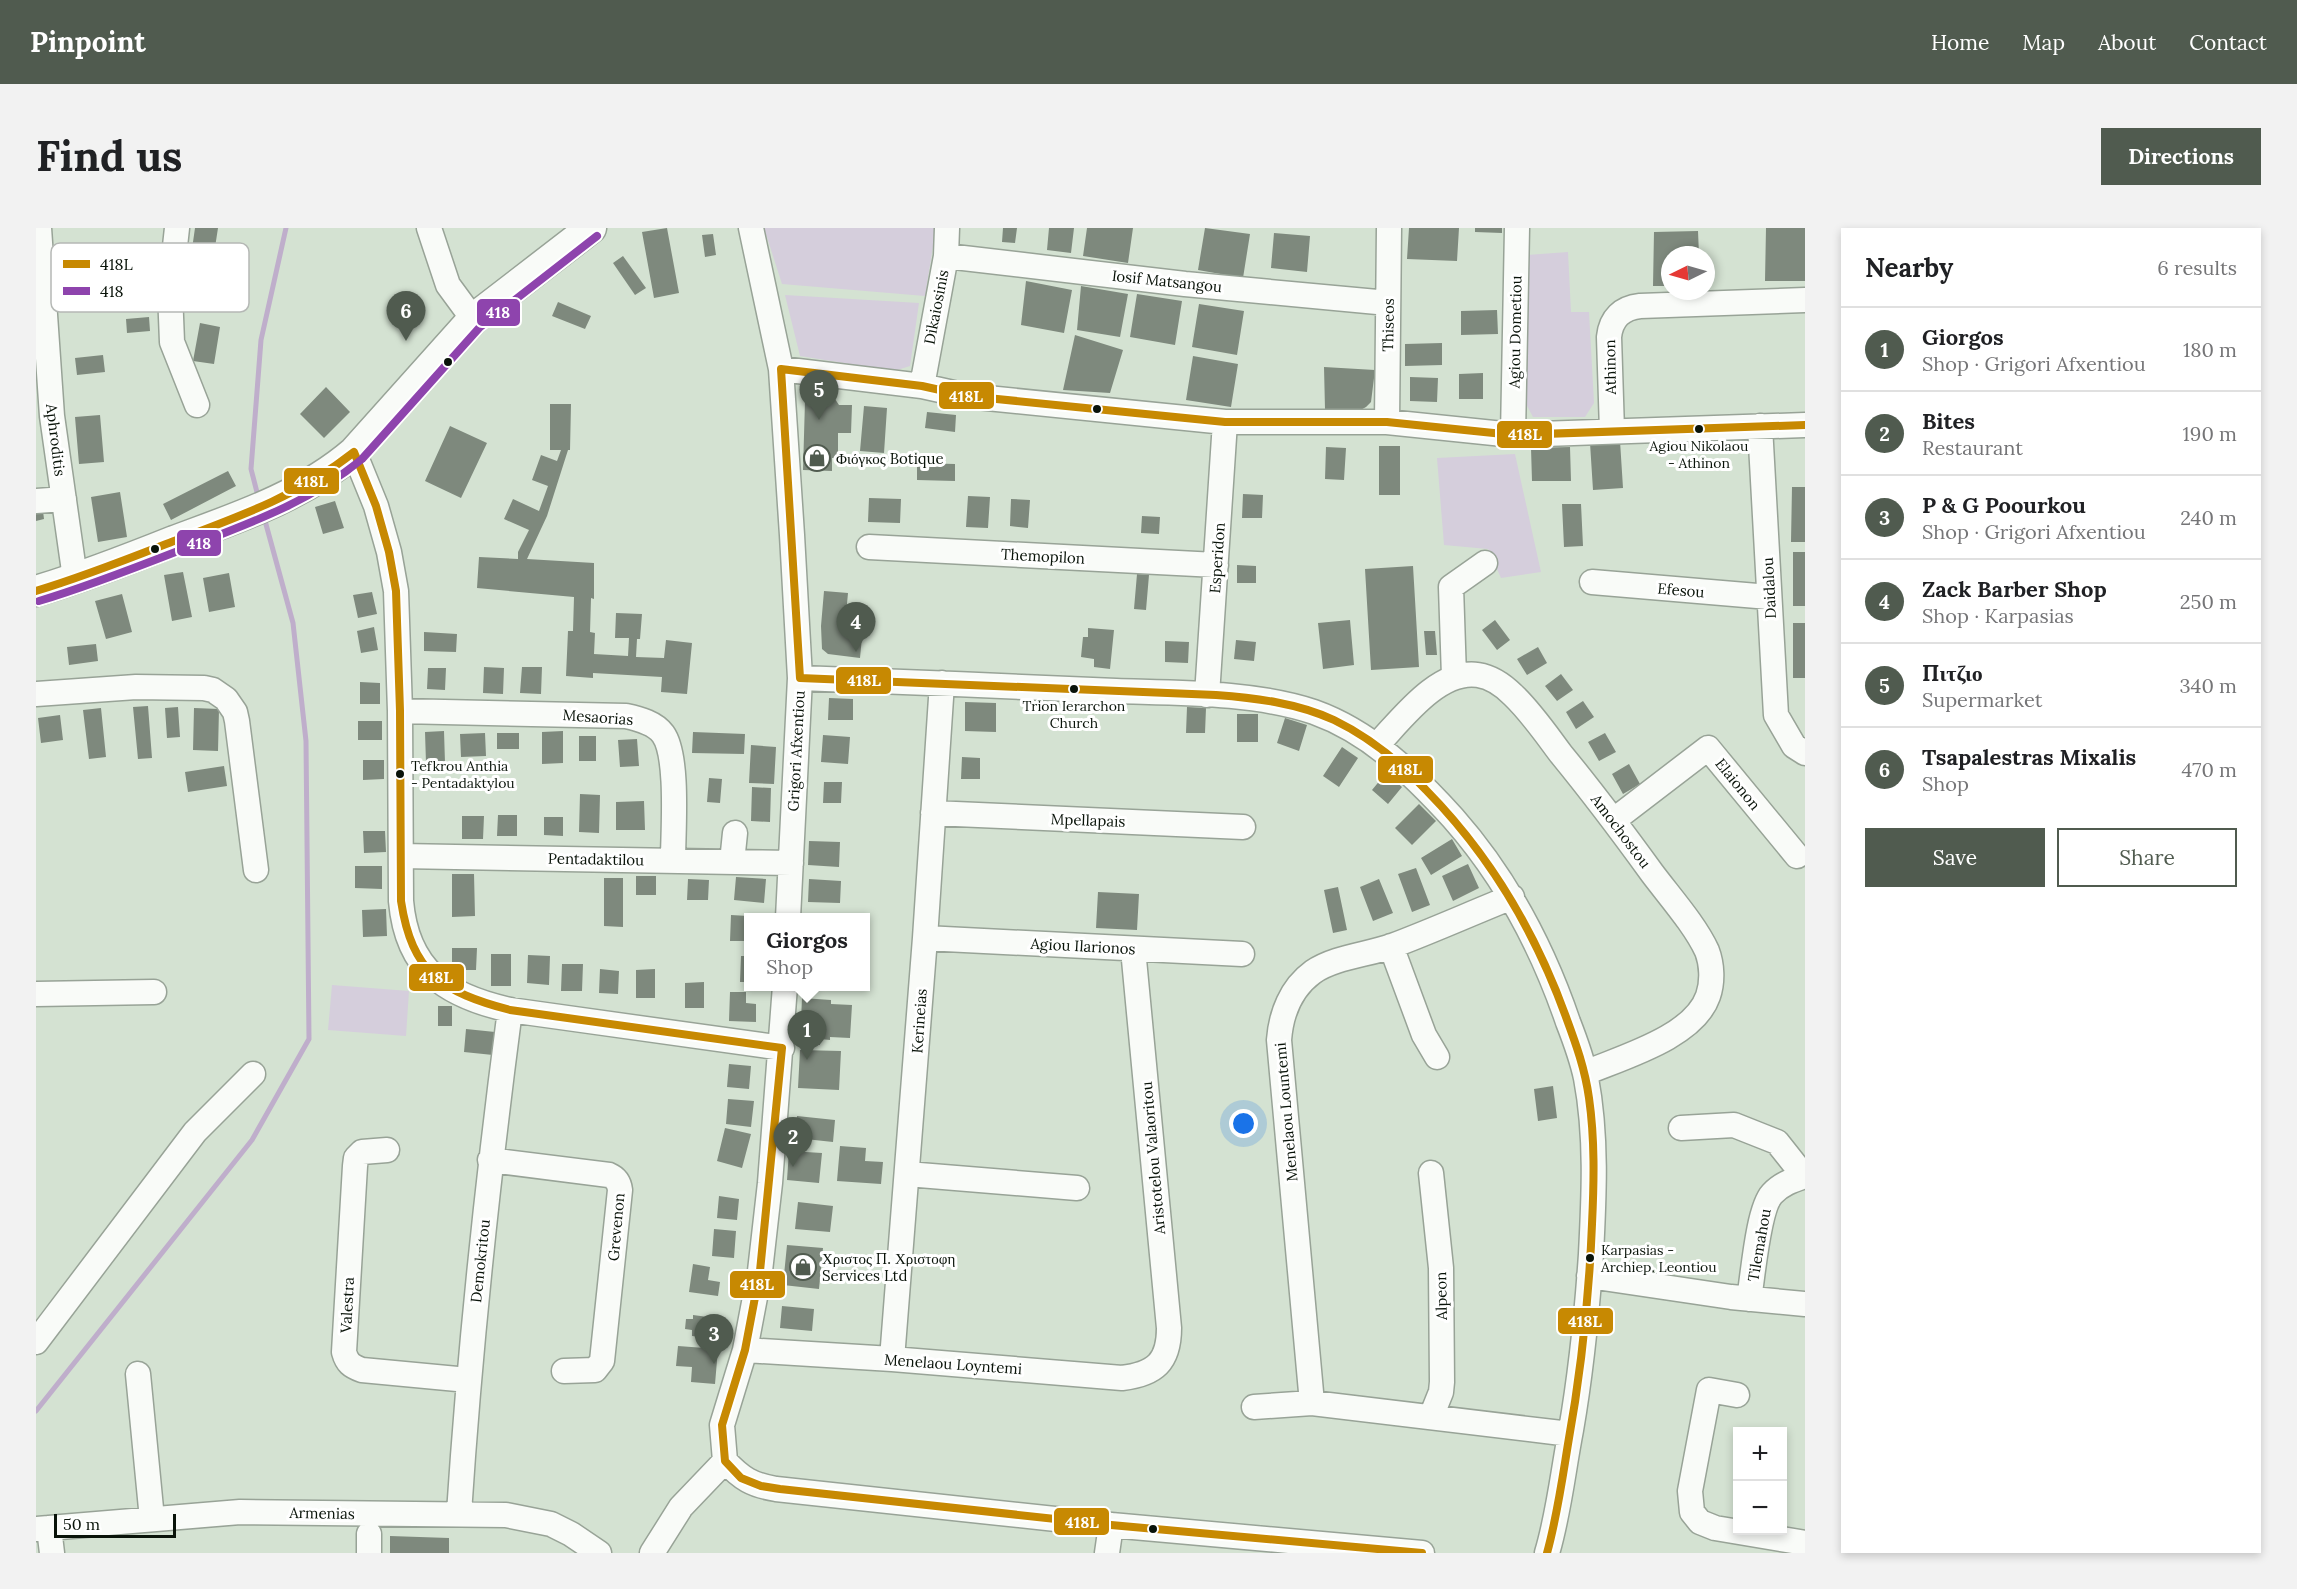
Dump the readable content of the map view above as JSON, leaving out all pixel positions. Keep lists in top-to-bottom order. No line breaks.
{"streets":{"street":["Iosif Matsangou","Dikaiosinis","Thiseos","Agiou Dometiou","Athinon","Aphroditis","Themopilon","Esperidon","Daidalou","Efesou","Mesaorias","Grigori Afxentiou","Elaionon","Mpellapais","Amochostou","Pentadaktilou","Agiou Ilarionos","Kerineias","Menelaou Lountemi","Aristotelou Valaoritou","Grevenon","Tilemahou","Demokritou","Alpeon","Valestra","Menelaou Loyntemi","Armenias"]},"crossings":[["Iosif Matsangou","Dikaiosinis"],["Iosif Matsangou","Thiseos"],["Themopilon","Esperidon"],["Daidalou","Efesou"],["Mesaorias","Pentadaktilou"],["Grigori Afxentiou","Pentadaktilou"],["Elaionon","Amochostou"],["Mpellapais","Kerineias"],["Agiou Ilarionos","Kerineias"],["Agiou Ilarionos","Aristotelou Valaoritou"],["Kerineias","Menelaou Loyntemi"],["Aristotelou Valaoritou","Menelaou Loyntemi"],["Grevenon","Demokritou"],["Demokritou","Valestra"],["Demokritou","Armenias"]],"places":{"other":["Agiou Nikolaou - Athinon","Trion Ierarchon Church","Tefkrou Anthia - Pentadaktylou","Karpasias - Archiep. Leontiou"],"shop":["Φιόγκος Botique","Χριστος Π. Χριστοφη Services Ltd"]},"lines":["transit line 418","transit line 418L"],"legend":["418L","418"],"scale_bar":"50 m","north":"left","page":{"header":"Pinpoint","nav":["Home","Map","About","Contact"],"buttons":["Directions",["Save","Share"]],"title":"Find us","heading":["Nearby","6 results"],"pins":["6","5","4","1","2","3"],"list":[{"mark":"1","name":"Giorgos","note":"Shop · Grigori Afxentiou","value":"180 m"},{"mark":"2","name":"Bites","note":"Restaurant","value":"190 m"},{"mark":"3","name":"P & G Poourkou","note":"Shop · Grigori Afxentiou","value":"240 m"},{"mark":"4","name":"Zack Barber Shop","note":"Shop · Karpasias","value":"250 m"},{"mark":"5","name":"Πιτζιο","note":"Supermarket","value":"340 m"},{"mark":"6","name":"Tsapalestras Mixalis","note":"Shop","value":"470 m"}],"popup":["Giorgos","Shop"],"map_buttons":["+","−"],"scale":"50 m"}}
